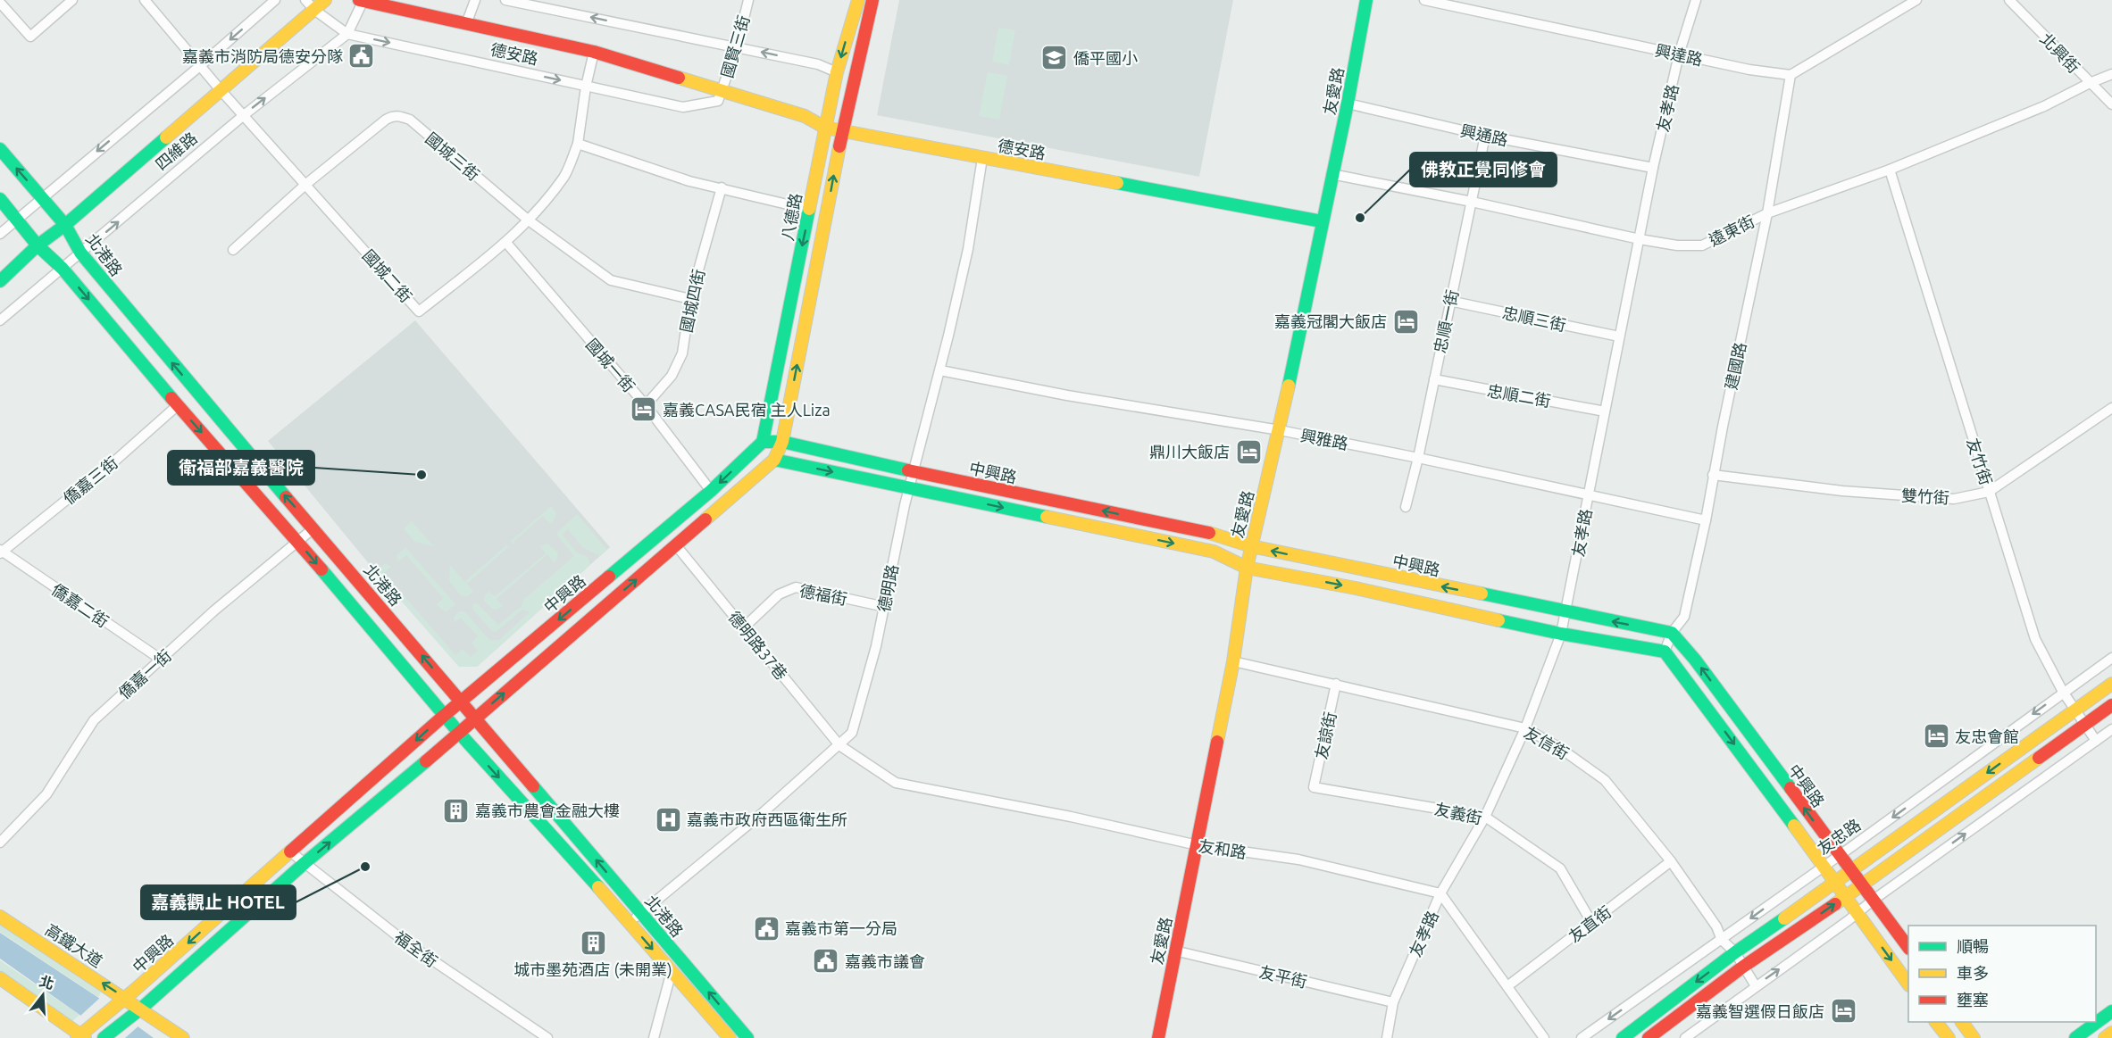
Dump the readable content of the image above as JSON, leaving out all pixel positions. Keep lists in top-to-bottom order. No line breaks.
{"streets":{"street":["國賢三街","北興街","德安路","興達路","友愛路","友孝路","興通路","四維路","國城三街","八德路","遠東街","北港路","國城二街","國城四街","忠順三街","忠順一街","國城一街","建國路","忠順二街","興雅路","友竹街","中興路","僑嘉三街","雙竹街","德明路","德福街","僑嘉二街","德明路37巷","僑嘉一街","友諒街","友信街","友義街","友忠路","友和路","友直街","高鐵大道","福全街","友平街"]},"crossings":[["國賢三街","德安路"],["北興街","遠東街"],["德安路","友愛路"],["德安路","四維路"],["德安路","八德路"],["德安路","國城二街"],["德安路","德明路"],["興達路","友孝路"],["興達路","建國路"],["友愛路","興通路"],["友愛路","遠東街"],["友愛路","興雅路"],["友愛路","中興路"],["友愛路","友信街"],["友愛路","友和路"],["友愛路","友平街"],["友孝路","興通路"],["友孝路","遠東街"],["友孝路","忠順三街"],["友孝路","忠順二街"],["友孝路","興雅路"],["友孝路","中興路"],["友孝路","友信街"],["友孝路","友義街"],["友孝路","友和路"],["友孝路","友平街"],["興通路","忠順一街"],["四維路","北港路"],["四維路","國城二街"],["國城三街","國城二街"],["國城三街","國城四街"],["八德路","中興路"],["遠東街","忠順一街"],["遠東街","建國路"],["遠東街","友竹街"],["北港路","中興路"],["北港路","僑嘉三街"],["北港路","德明路"],["北港路","僑嘉一街"],["國城二街","國城一街"],["國城四街","國城一街"],["忠順三街","忠順一街"],["忠順一街","忠順二街"],["忠順一街","興雅路"],["國城一街","中興路"],["建國路","興雅路"],["建國路","中興路"],["建國路","雙竹街"],["興雅路","德明路"],["友竹街","雙竹街"],["友竹街","友忠路"],["中興路","德明路"],["中興路","德明路37巷"],["中興路","友忠路"],["中興路","高鐵大道"],["中興路","福全街"],["僑嘉三街","僑嘉二街"],["德明路","德福街"],["德明路","德明路37巷"],["德明路","友和路"],["德福街","德明路37巷"],["僑嘉二街","僑嘉一街"],["德明路37巷","友和路"],["友諒街","友信街"],["友諒街","友義街"],["友信街","友忠路"],["友信街","友直街"],["友義街","友直街"]],"places":{"public building":["嘉義市消防局德安分隊","嘉義市第一分局","嘉義市議會"],"school or university":["僑平國小"],"other":["佛教正覺同修會","衛福部嘉義醫院","嘉義觀止 HOTEL"],"hotel":["嘉義冠閣大飯店","嘉義CASA民宿 主人Liza","鼎川大飯店","友忠會館","嘉義智選假日飯店"],"building":["嘉義市農會金融大樓","城市墨苑酒店 (未開業)"],"hospital":["嘉義市政府西區衛生所"]},"legend":["順暢","車多","壅塞"],"north":"top"}
